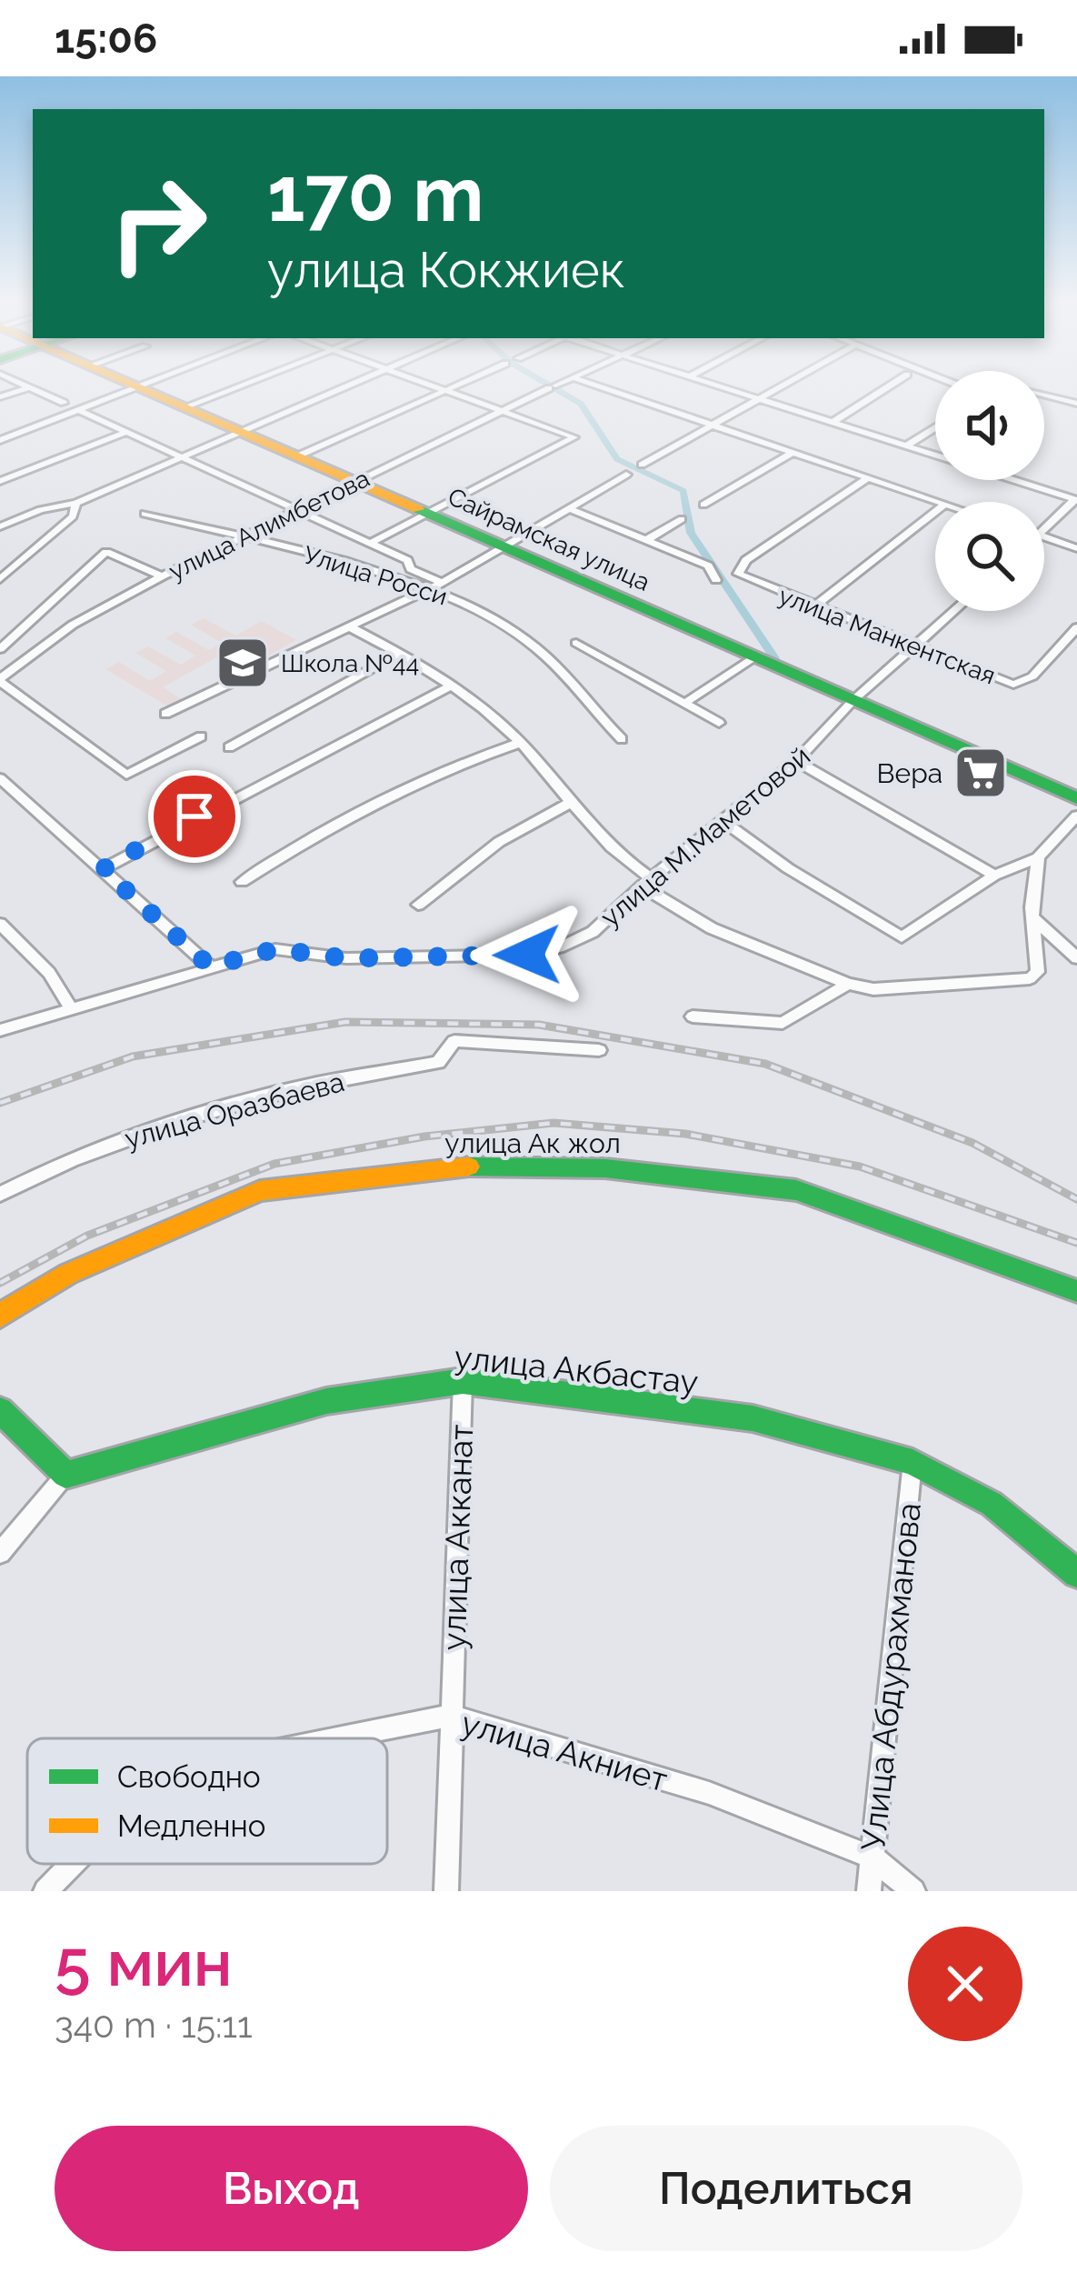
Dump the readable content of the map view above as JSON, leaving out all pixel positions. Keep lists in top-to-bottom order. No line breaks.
{"streets":{"main road":["Сайрамская улица","улица Ак жол","улица Акбастау"],"street":["улица Алимбетова","Улица Росси","улица Манкентская","улица М.Маметовой","улица Оразбаева","улица Акканат","Улица Абдурахманова","улица Акниет"]},"crossings":[["улица Алимбетова","Сайрамская улица"],["улица Алимбетова","Улица Росси"],["Сайрамская улица","улица М.Маметовой"],["улица Манкентская","улица М.Маметовой"],["улица Акбастау","улица Акканат"],["улица Акбастау","Улица Абдурахманова"],["улица Акканат","улица Акниет"],["Улица Абдурахманова","улица Акниет"]],"places":{"school or university":["Школа №44"],"supermarket":["Вера"]},"legend":["Свободно","Медленно"],"page":{"status":"15:06","turn":["170 m","улица Кокжиек"],"heading":["5 мин","340 m · 15:11"],"buttons":["Выход","Поделиться"]}}
